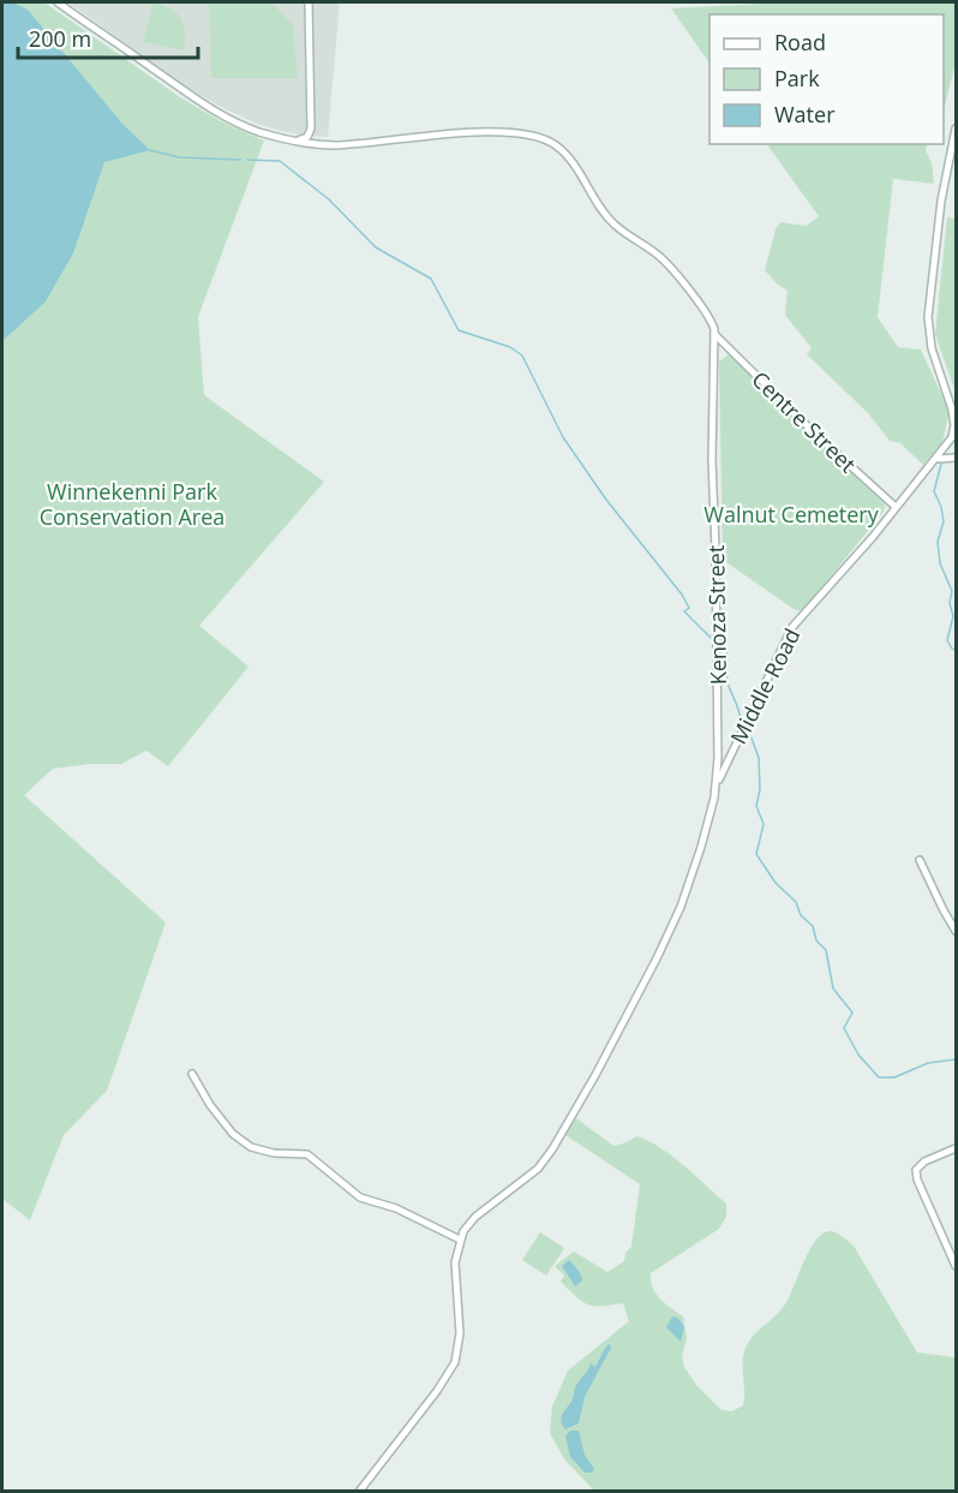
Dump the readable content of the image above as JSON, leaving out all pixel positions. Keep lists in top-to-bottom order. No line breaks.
{"streets":{"street":["Centre Street","Kenoza Street","Middle Road"]},"crossings":[["Centre Street","Kenoza Street"],["Centre Street","Middle Road"],["Kenoza Street","Middle Road"]],"parks":["Winnekenni Park Conservation Area","Walnut Cemetery"],"legend":["Road","Park","Water"],"scale_bar":"200 m"}
